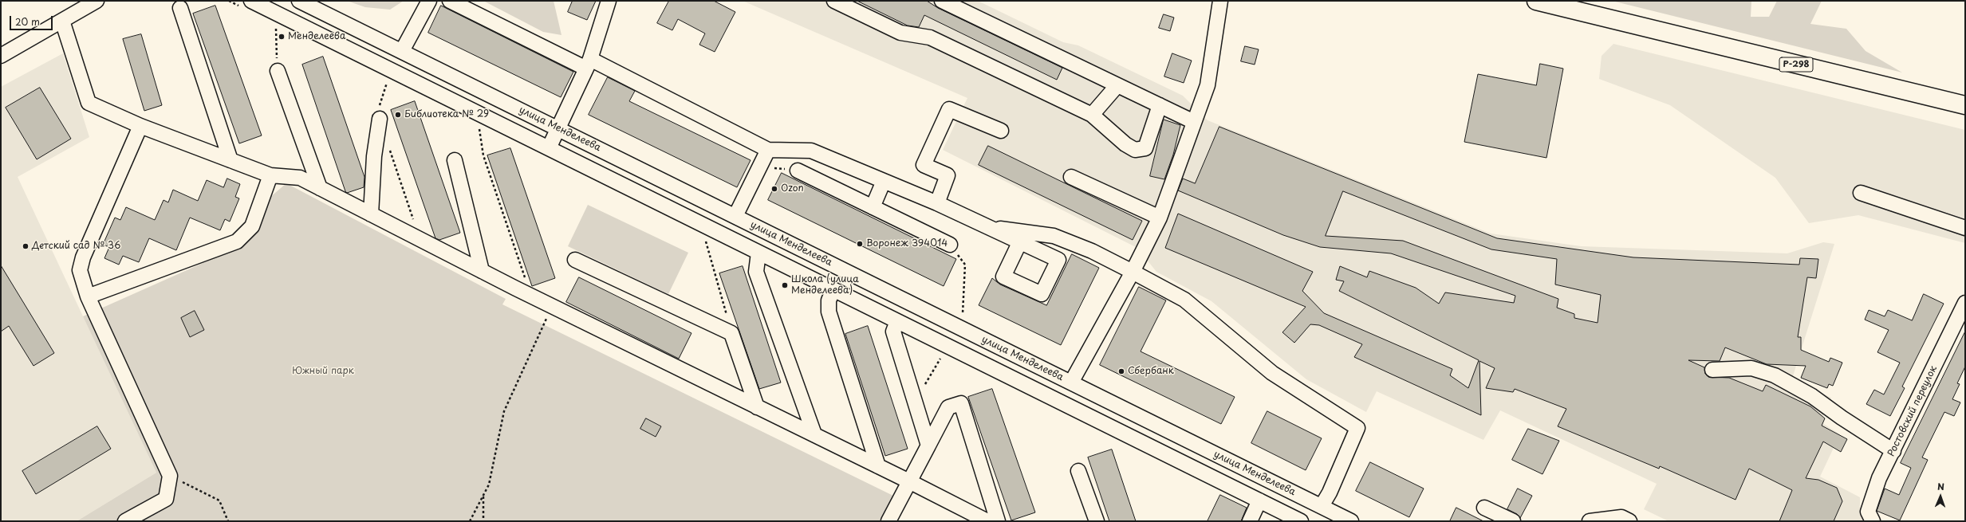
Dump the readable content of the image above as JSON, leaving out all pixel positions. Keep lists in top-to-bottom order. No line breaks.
{"streets":{"highway":["Р-298"],"street":["улица Менделеева","Ростовский переулок"]},"parks":["Южный парк"],"places":["Менделеева","Библиотека № 29","Ozon","Воронеж 394014","Детский сад № 36","Школа (улица Менделеева)","Сбербанк"],"scale_bar":"20 m","north":"top"}
